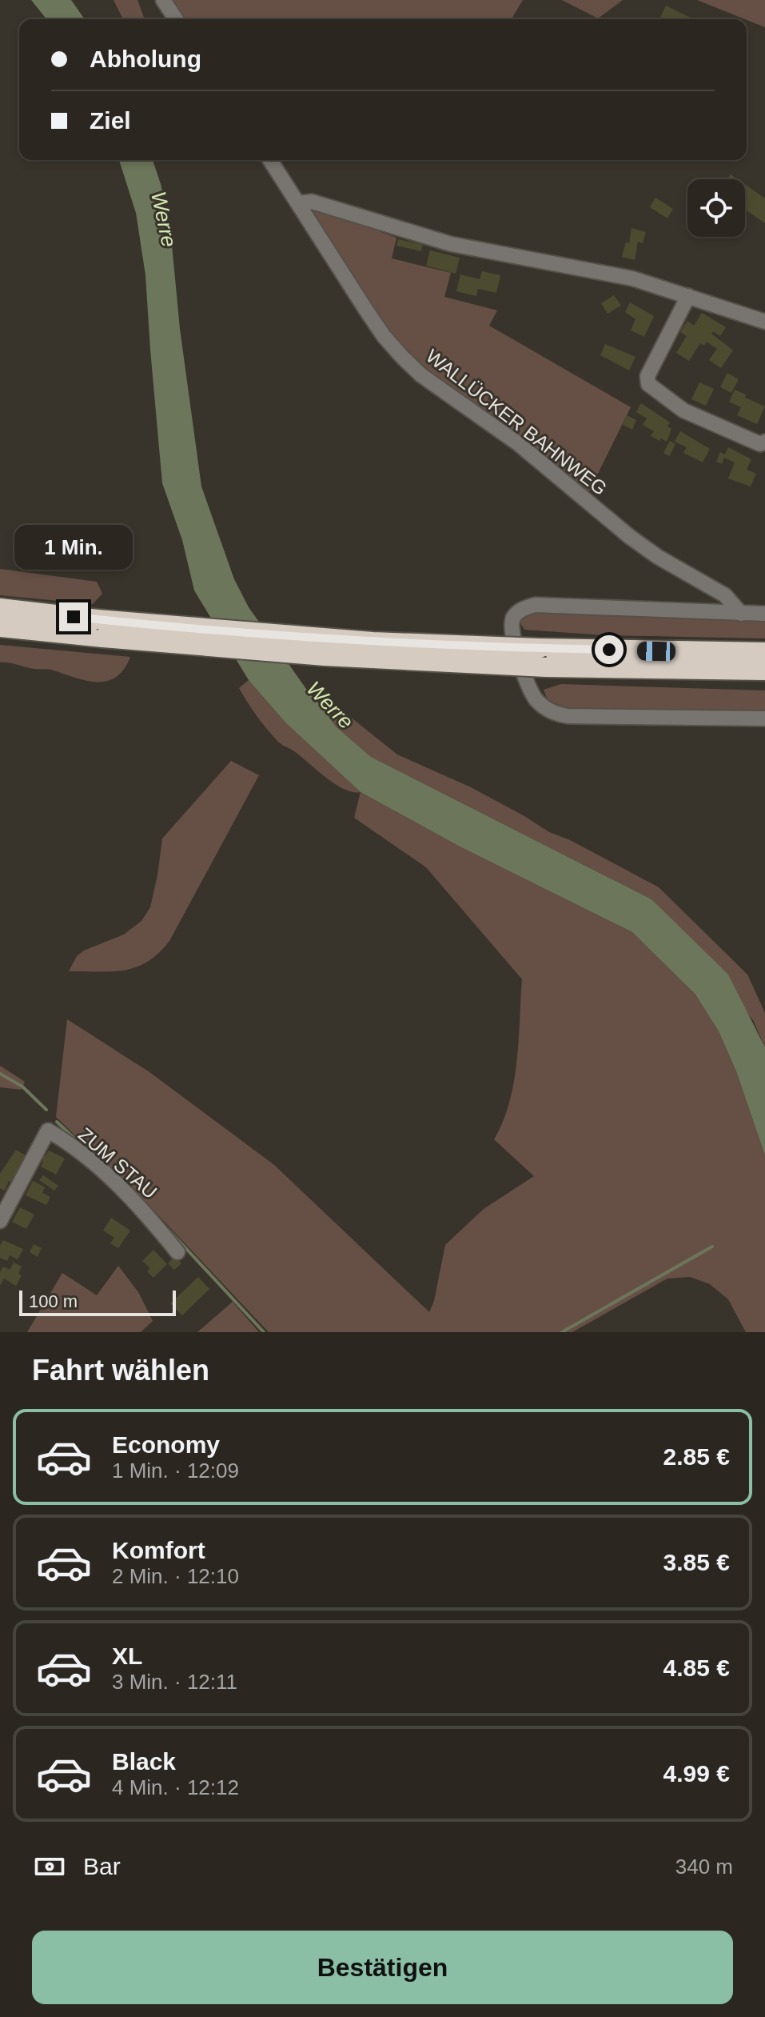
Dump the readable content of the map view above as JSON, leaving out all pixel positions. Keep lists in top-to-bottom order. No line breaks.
{"streets":{"street":["WALLÜCKER BAHNWEG","ZUM STAU"]},"water":["Werre"],"scale_bar":"100 m","page":{"banner":["Abholung","Ziel"],"bubble":"1 Min.","scale":"100 m","heading":"Fahrt wählen","list":[{"name":"Economy","note":"1 Min. · 12:09","value":"2.85 €"},{"name":"Komfort","note":"2 Min. · 12:10","value":"3.85 €"},{"name":"XL","note":"3 Min. · 12:11","value":"4.85 €"},{"name":"Black","note":"4 Min. · 12:12","value":"4.99 €"}],"pay":["Bar","340 m"],"buttons":"Bestätigen"}}
